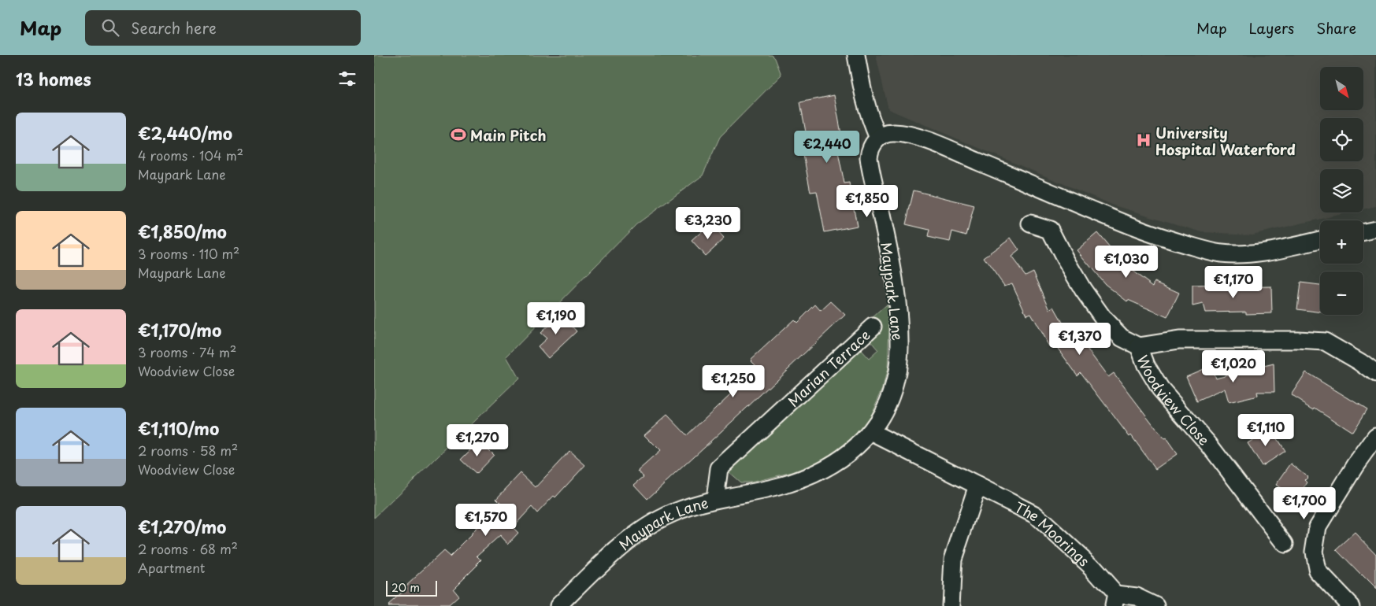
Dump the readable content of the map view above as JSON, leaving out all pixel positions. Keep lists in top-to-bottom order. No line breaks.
{"streets":{"street":["Maypark Lane","Marian Terrace","Woodview Close","The Moorings"]},"crossings":[["Maypark Lane","Marian Terrace"],["Maypark Lane","The Moorings"]],"places":{"sports":["Main Pitch"],"hospital":["University Hospital Waterford"]},"scale_bar":"20 m","north":"bottom right","page":{"header":"Map","search":"Search here","nav":["Map","Layers","Share"],"heading":"13 homes","map_buttons":["+","−"],"list":[{"name":"€2,440/mo","note":"4 rooms · 104 m² · Maypark Lane"},{"name":"€1,850/mo","note":"3 rooms · 110 m² · Maypark Lane"},{"name":"€1,170/mo","note":"3 rooms · 74 m² · Woodview Close"},{"name":"€1,110/mo","note":"2 rooms · 58 m² · Woodview Close"},{"name":"€1,270/mo","note":"2 rooms · 68 m² · Apartment"}],"price":["€2,440","€1,850","€3,230","€1,030","€1,170","€1,190","€1,370","€1,020","€1,250","€1,110","€1,270","€1,700","€1,570"],"scale":"20 m"}}
